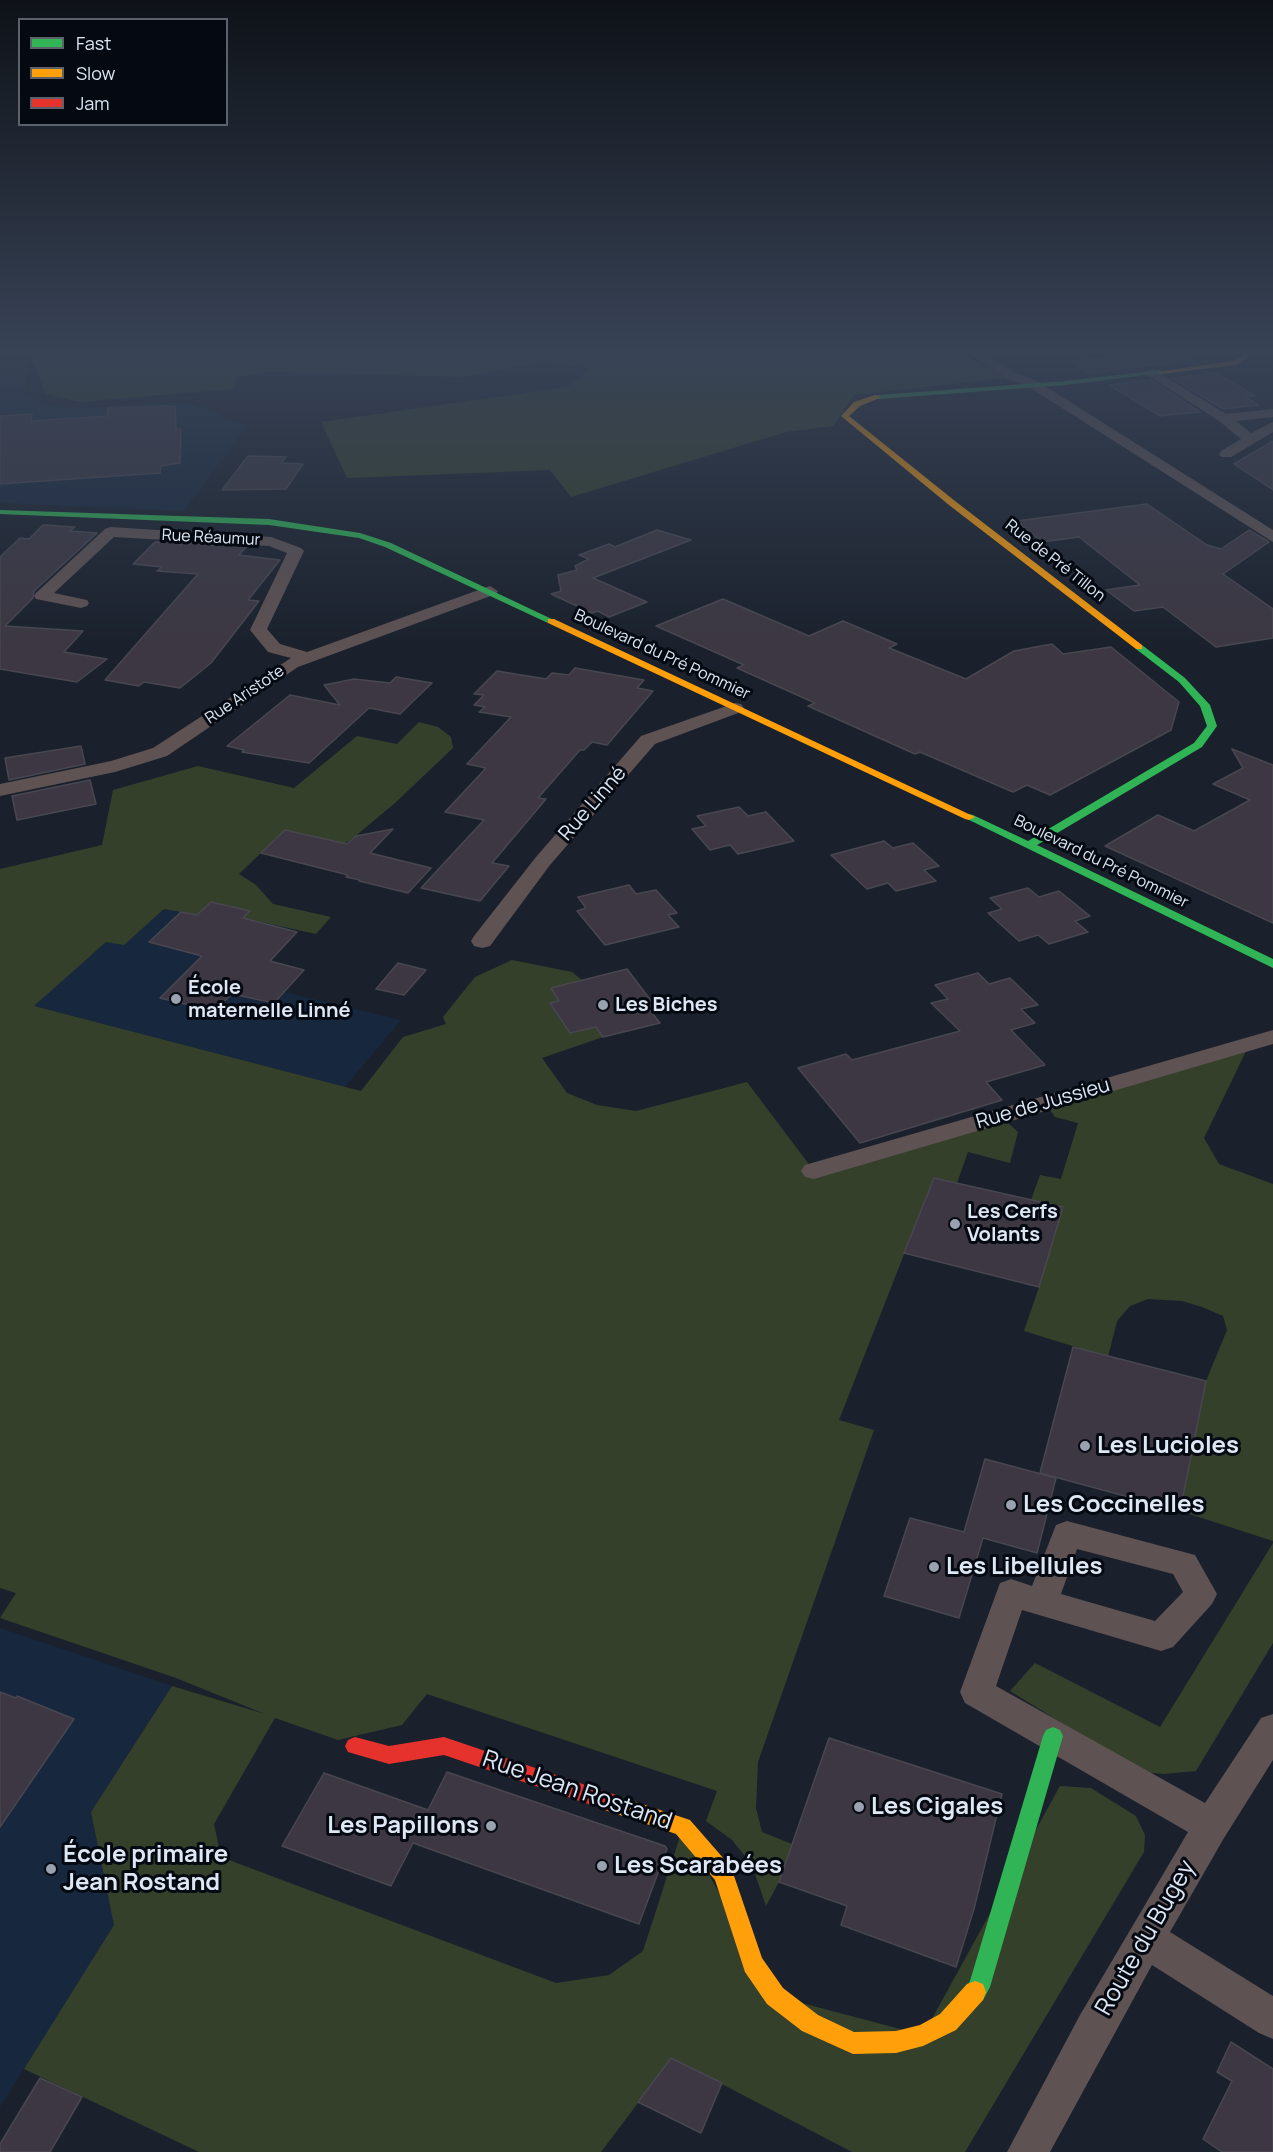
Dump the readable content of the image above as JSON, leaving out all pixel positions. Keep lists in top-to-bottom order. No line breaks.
{"streets":{"street":["Rue Réaumur","Rue de Pré Tillon","Boulevard du Pré Pommier","Rue Aristote","Rue Linné","Rue de Jussieu","Rue Jean Rostand","Route du Bugey"]},"crossings":[["Rue Réaumur","Rue Aristote"],["Rue de Pré Tillon","Boulevard du Pré Pommier"],["Boulevard du Pré Pommier","Rue Aristote"],["Boulevard du Pré Pommier","Rue Linné"]],"places":["École maternelle Linné","Les Biches","Les Cerfs Volants","Les Lucioles","Les Coccinelles","Les Libellules","Les Cigales","Les Papillons","Les Scarabées","École primaire Jean Rostand"],"legend":["Fast","Slow","Jam"]}
